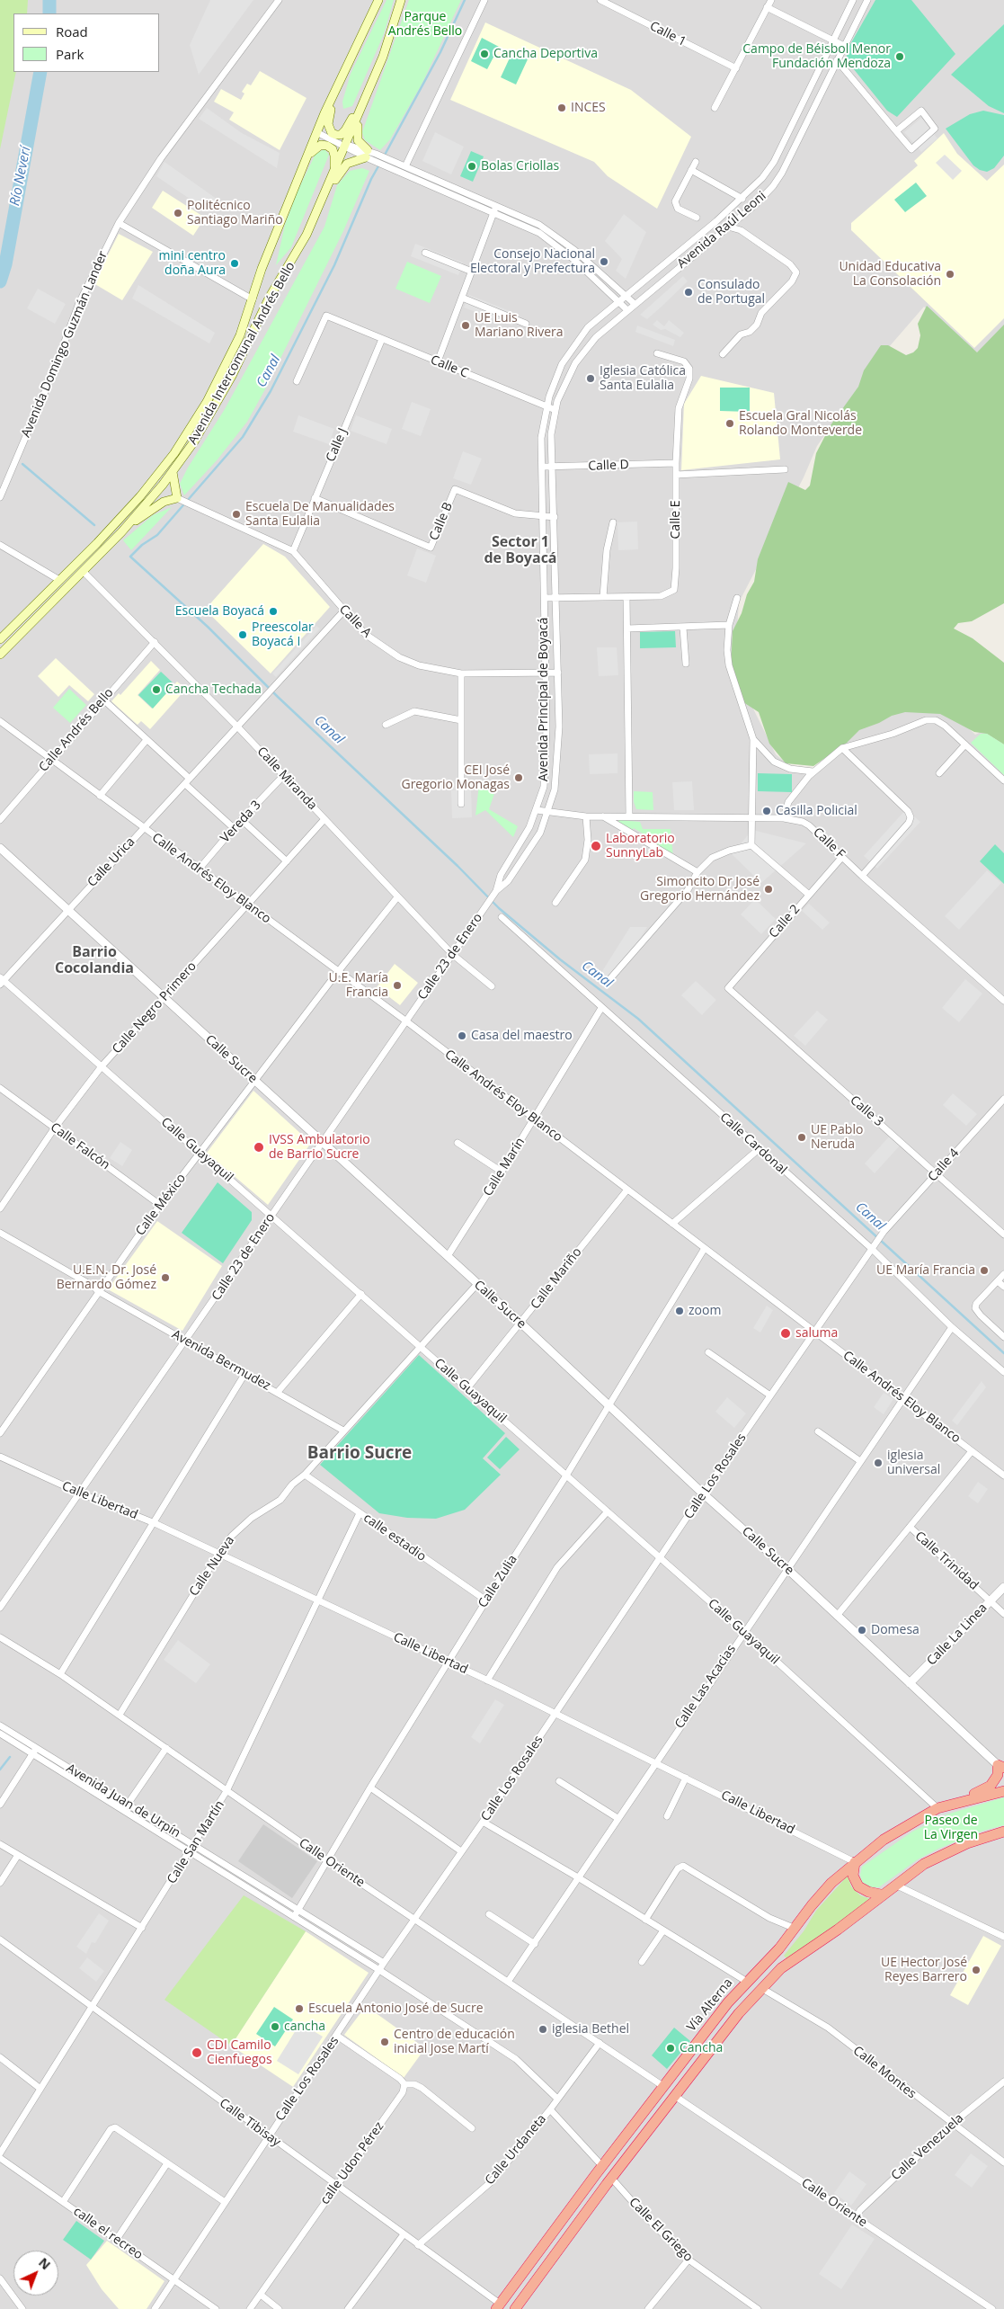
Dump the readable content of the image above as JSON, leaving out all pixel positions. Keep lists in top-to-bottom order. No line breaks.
{"streets":{"highway":["Vía Alterna"],"main road":["Avenida Intercomunal Andrés Bello"],"street":["Calle 1","Avenida Raúl Leoni","Avenida Domingo Guzmán Lander","Calle C","Calle J","Calle D","Calle E","Calle B","Calle A","Avenida Principal de Boyacá","Calle Andrés Bello","Calle Miranda","Vereda 3","Calle F","Calle Urica","Calle Andrés Eloy Blanco","Calle 2","Calle 23 de Enero","Calle Negro Primero","Calle Sucre","Calle 3","Calle Cardonal","Calle Falcón","Calle Guayaquil","Calle 4","Calle Marín","Calle México","Calle Mariño","Avenida Bermudez","Calle Los Rosales","Calle Libertad","calle estadio","Calle Trinidad","Calle Nueva","Calle Zulia","Calle La Linea","Calle Las Acacias","Avenida Juan de Urpín","Calle San Martín","Calle Oriente","Calle Montes","Calle Tibisay","Calle Venezuela","Calle Urdaneta","calle Udon Pérez","Calle El Griego","calle el recreo"]},"crossings":[["Avenida Raúl Leoni","Avenida Principal de Boyacá"],["Avenida Intercomunal Andrés Bello","Calle Miranda"],["Calle C","Calle J"],["Calle C","Avenida Principal de Boyacá"],["Calle J","Calle B"],["Calle J","Calle A"],["Calle D","Calle E"],["Calle D","Avenida Principal de Boyacá"],["Calle E","Avenida Principal de Boyacá"],["Calle B","Avenida Principal de Boyacá"],["Calle A","Avenida Principal de Boyacá"],["Calle A","Calle Urica"],["Avenida Principal de Boyacá","Calle F"],["Avenida Principal de Boyacá","Calle 23 de Enero"],["Calle Andrés Bello","Calle Miranda"],["Calle Andrés Bello","Calle Andrés Eloy Blanco"],["Calle Miranda","Vereda 3"],["Calle Miranda","Calle Urica"],["Calle Miranda","Calle 23 de Enero"],["Calle Miranda","Calle Negro Primero"],["Calle Miranda","Calle México"],["Vereda 3","Calle Andrés Eloy Blanco"],["Calle F","Calle 2"],["Calle Urica","Calle Andrés Eloy Blanco"],["Calle Urica","Calle Sucre"],["Calle Urica","Calle Guayaquil"],["Calle Andrés Eloy Blanco","Calle 23 de Enero"],["Calle Andrés Eloy Blanco","Calle Negro Primero"],["Calle Andrés Eloy Blanco","Calle Marín"],["Calle Andrés Eloy Blanco","Calle México"],["Calle Andrés Eloy Blanco","Calle Mariño"],["Calle Andrés Eloy Blanco","Calle Los Rosales"],["Calle Andrés Eloy Blanco","Calle Zulia"],["Calle Andrés Eloy Blanco","Calle Las Acacias"],["Calle 2","Calle 3"],["Calle 23 de Enero","Calle Sucre"],["Calle 23 de Enero","Calle Guayaquil"],["Calle 23 de Enero","Avenida Bermudez"],["Calle 23 de Enero","Calle Libertad"],["Calle Negro Primero","Calle Sucre"],["Calle Negro Primero","Calle Falcón"],["Calle Negro Primero","Calle Guayaquil"],["Calle Sucre","Calle Marín"],["Calle Sucre","Calle México"],["Calle Sucre","Calle Mariño"],["Calle Sucre","Calle Los Rosales"],["Calle Sucre","Calle Nueva"],["Calle Sucre","Calle Zulia"],["Calle Sucre","Calle La Linea"],["Calle Sucre","Calle Las Acacias"],["Calle 3","Calle 4"],["Calle Cardonal","Calle 4"],["Calle Cardonal","Calle Marín"],["Calle Cardonal","Calle Los Rosales"],["Calle Cardonal","Calle Las Acacias"],["Calle Falcón","Calle México"],["Calle Guayaquil","Calle México"],["Calle Guayaquil","Calle Mariño"],["Calle Guayaquil","Calle Los Rosales"],["Calle Guayaquil","Calle Nueva"],["Calle Guayaquil","Calle Zulia"],["Calle Guayaquil","Calle Las Acacias"],["Calle Guayaquil","Vía Alterna"],["Calle 4","Calle Los Rosales"],["Calle México","Avenida Bermudez"],["Avenida Bermudez","Calle Nueva"],["Calle Los Rosales","Calle Libertad"],["Calle Los Rosales","Avenida Juan de Urpín"],["Calle Los Rosales","Calle Oriente"],["Calle Los Rosales","Calle Tibisay"],["Calle Los Rosales","calle el recreo"],["Calle Libertad","Calle Nueva"],["Calle Libertad","Calle Zulia"],["Calle Libertad","Calle Las Acacias"],["Calle Libertad","Calle San Martín"],["Calle Libertad","Vía Alterna"],["calle estadio","Calle Nueva"],["calle estadio","Calle Zulia"],["calle estadio","Calle San Martín"],["Calle Trinidad","Calle La Linea"],["Calle Nueva","Calle Oriente"],["Calle Zulia","Avenida Juan de Urpín"],["Calle Zulia","Calle Oriente"],["Calle Las Acacias","Calle Oriente"],["Avenida Juan de Urpín","Calle San Martín"],["Avenida Juan de Urpín","Calle Urdaneta"],["Calle San Martín","Calle Oriente"],["Calle San Martín","Calle Tibisay"],["Calle Oriente","Vía Alterna"],["Calle Oriente","Calle Venezuela"],["Calle Oriente","Calle Urdaneta"],["Vía Alterna","Calle Tibisay"],["Calle Montes","Calle Venezuela"],["Calle Tibisay","Calle Urdaneta"],["Calle Tibisay","calle Udon Pérez"]],"districts":["Sector 1 de Boyacá","Barrio Cocolandia","Barrio Sucre"],"water":["Río Neverí","Canal"],"parks":["Parque Andrés Bello","Paseo de La Virgen"],"places":["Cancha Deportiva","Campo de Béisbol Menor Fundación Mendoza","INCES","Bolas Criollas","Politécnico Santiago Mariño","Consejo Nacional Electoral y Prefectura","mini centro doña Aura","Unidad Educativa La Consolación","Consulado de Portugal","UE Luis Mariano Rivera","Iglesia Católica Santa Eulalia","Escuela Gral Nicolás Rolando Monteverde","Escuela De Manualidades Santa Eulalia","Escuela Boyacá","Preescolar Boyacá I","Cancha Techada","CEI José Gregorio Monagas","Casilla Policial","Laboratorio SunnyLab","Simoncito Dr José Gregorio Hernández","U.E. María Francia","Casa del maestro","UE Pablo Neruda","IVSS Ambulatorio de Barrio Sucre","UE María Francia","U.E.N. Dr. José Bernardo Gómez","zoom","saluma","iglesia universal","Domesa","UE Hector José Reyes Barrero","Escuela Antonio José de Sucre","cancha","iglesia Bethel","Centro de educación inicial Jose Martí","Cancha","CDI Camilo Cienfuegos"],"legend":["Road","Park"],"north":"top right"}
